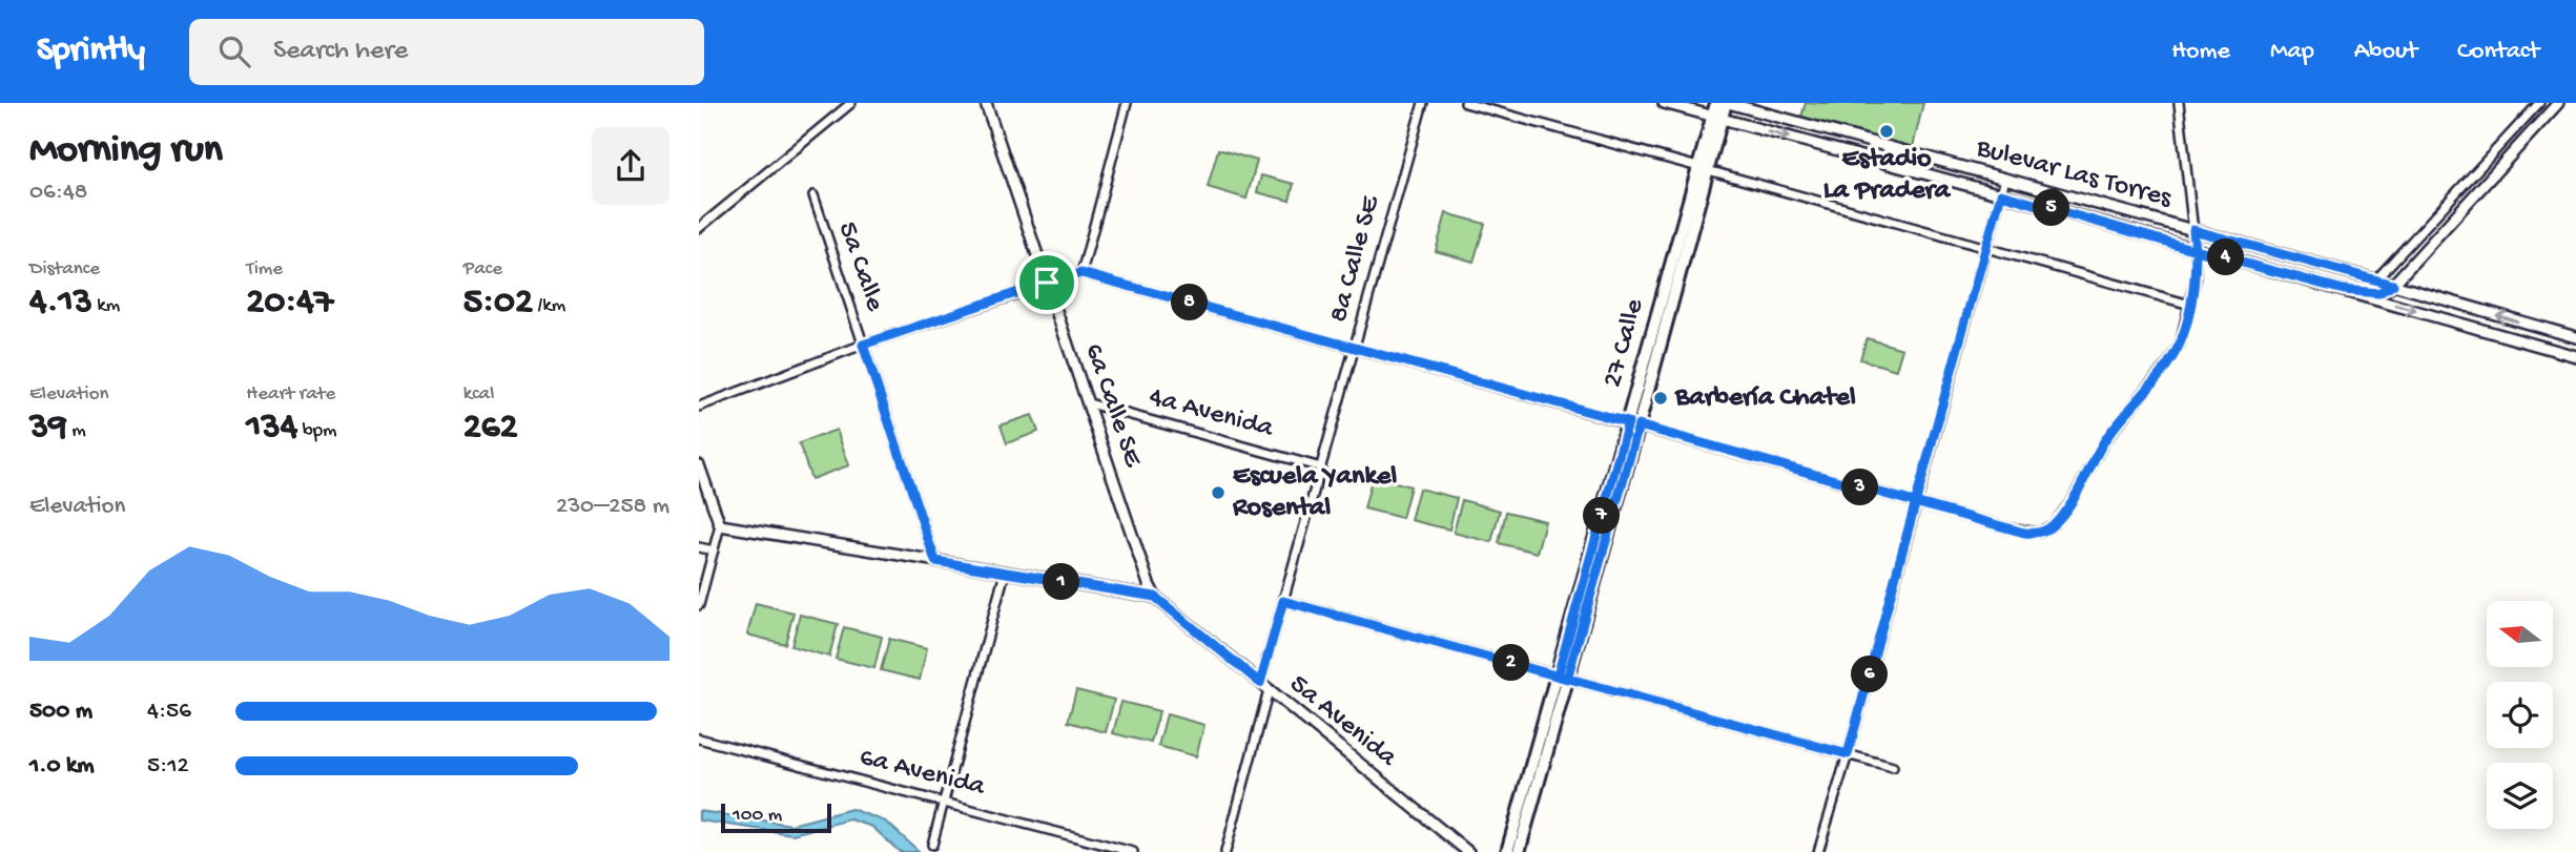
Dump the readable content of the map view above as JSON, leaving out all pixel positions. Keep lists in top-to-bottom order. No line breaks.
{"streets":{"main road":["27 Calle"],"street":["Bulevar Las Torres","8a Calle SE","5a Calle","6a Calle SE","4a Avenida","5a Avenida","6a Avenida"]},"crossings":[["Bulevar Las Torres","27 Calle"],["8a Calle SE","4a Avenida"],["8a Calle SE","5a Avenida"],["6a Calle SE","4a Avenida"],["6a Calle SE","5a Avenida"]],"places":["Estadio La Pradera","Barbería Chatel","Escuela Yankel Rosental"],"scale_bar":"100 m","north":"left","page":{"header":"Sprintly","search":"Search here","nav":["Home","Map","About","Contact"],"heading":["Morning run","06:48"],"pins":["5","4","8","3","7","1","2","6"],"stats":[["Distance","4.13 km"],["Time","20:47"],["Pace","5:02 /km"],["Elevation","39 m"],["Heart rate","134 bpm"],["kcal","262"]],"chart":["Elevation","230–258 m"],"list":[{"name":"500 m","note":"4:56"},{"name":"1.0 km","note":"5:12"}],"scale":"100 m"}}
